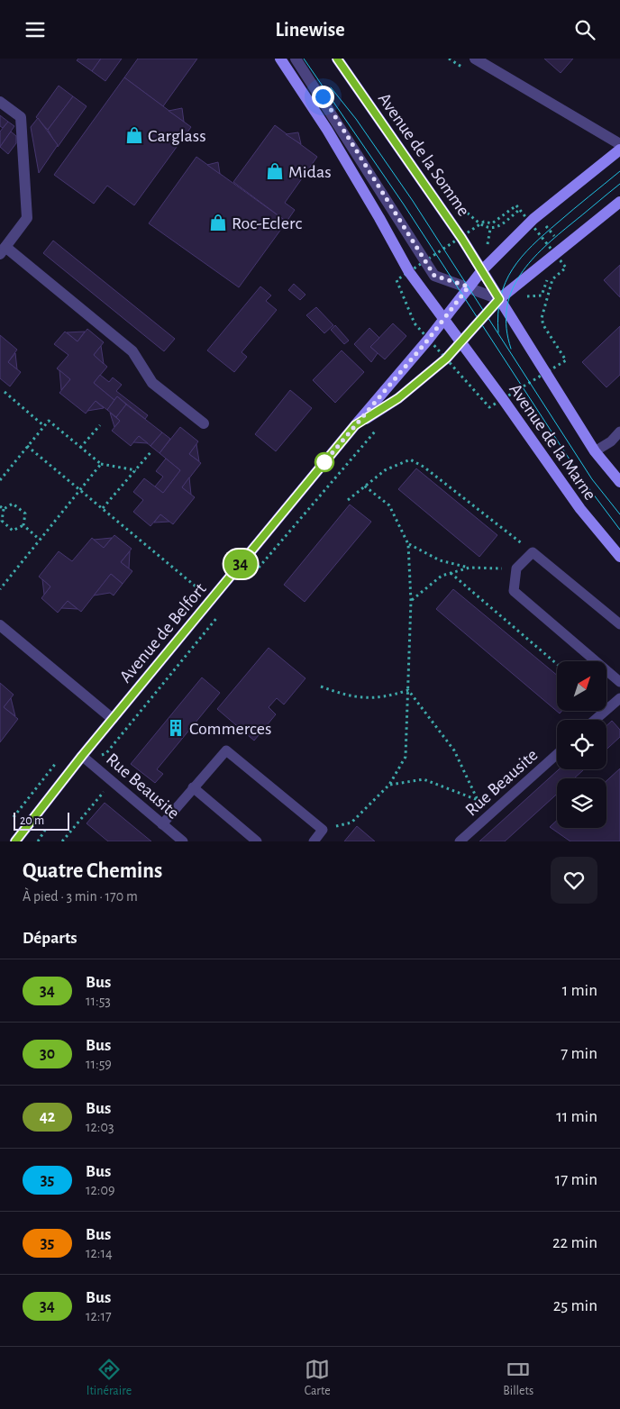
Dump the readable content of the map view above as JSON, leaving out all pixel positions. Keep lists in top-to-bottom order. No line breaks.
{"streets":{"main road":["Avenue de la Somme","Avenue de la Marne","Avenue de Belfort"],"lane":["Rue Beausite"]},"crossings":[["Avenue de la Somme","Avenue de la Marne"],["Avenue de la Somme","Avenue de Belfort"],["Avenue de la Marne","Avenue de Belfort"],["Avenue de Belfort","Rue Beausite"]],"places":{"shop":["Carglass","Midas","Roc-Eclerc"],"building":["Commerces"]},"lines":["bus line 34"],"scale_bar":"20 m","north":"top right","page":{"header":"Linewise","on_map":"34","scale":"20 m","heading":[["Quatre Chemins","À pied · 3 min · 170 m"],"Départs"],"list":[{"mark":"34","name":"Bus","note":"11:53","value":"1 min"},{"mark":"30","name":"Bus","note":"11:59","value":"7 min"},{"mark":"42","name":"Bus","note":"12:03","value":"11 min"},{"mark":"35","name":"Bus","note":"12:09","value":"17 min"},{"mark":"35","name":"Bus","note":"12:14","value":"22 min"},{"mark":"34","name":"Bus","note":"12:17","value":"25 min"}],"tabs":["Itinéraire","Carte","Billets"]}}
